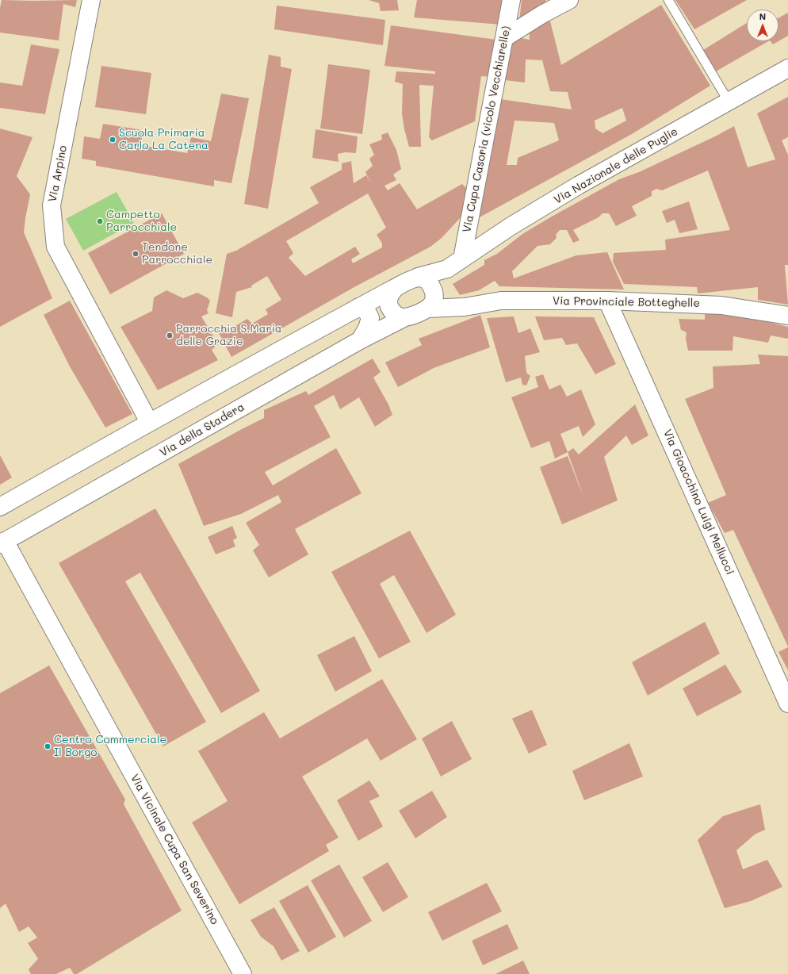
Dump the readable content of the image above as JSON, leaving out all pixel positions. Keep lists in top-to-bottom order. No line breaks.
{"streets":{"street":["Via Cupa Casoria (vicolo Vecchiarelle)","Via Nazionale delle Puglie","Via Arpino","Via Provinciale Botteghelle","Via della Stadera","Via Gioacchino Luigi Mellucci","Via Vicinale Cupa San Severino"]},"crossings":[["Via Cupa Casoria (vicolo Vecchiarelle)","Via Nazionale delle Puglie"],["Via Nazionale delle Puglie","Via Provinciale Botteghelle"],["Via Nazionale delle Puglie","Via della Stadera"],["Via Provinciale Botteghelle","Via della Stadera"],["Via Provinciale Botteghelle","Via Gioacchino Luigi Mellucci"],["Via della Stadera","Via Vicinale Cupa San Severino"]],"places":["Scuola Primaria Carlo La Catena","Campetto Parrocchiale","Tendone Parrocchiale","Parrocchia S.Maria delle Grazie","Centro Commerciale Il Borgo"],"north":"top"}
